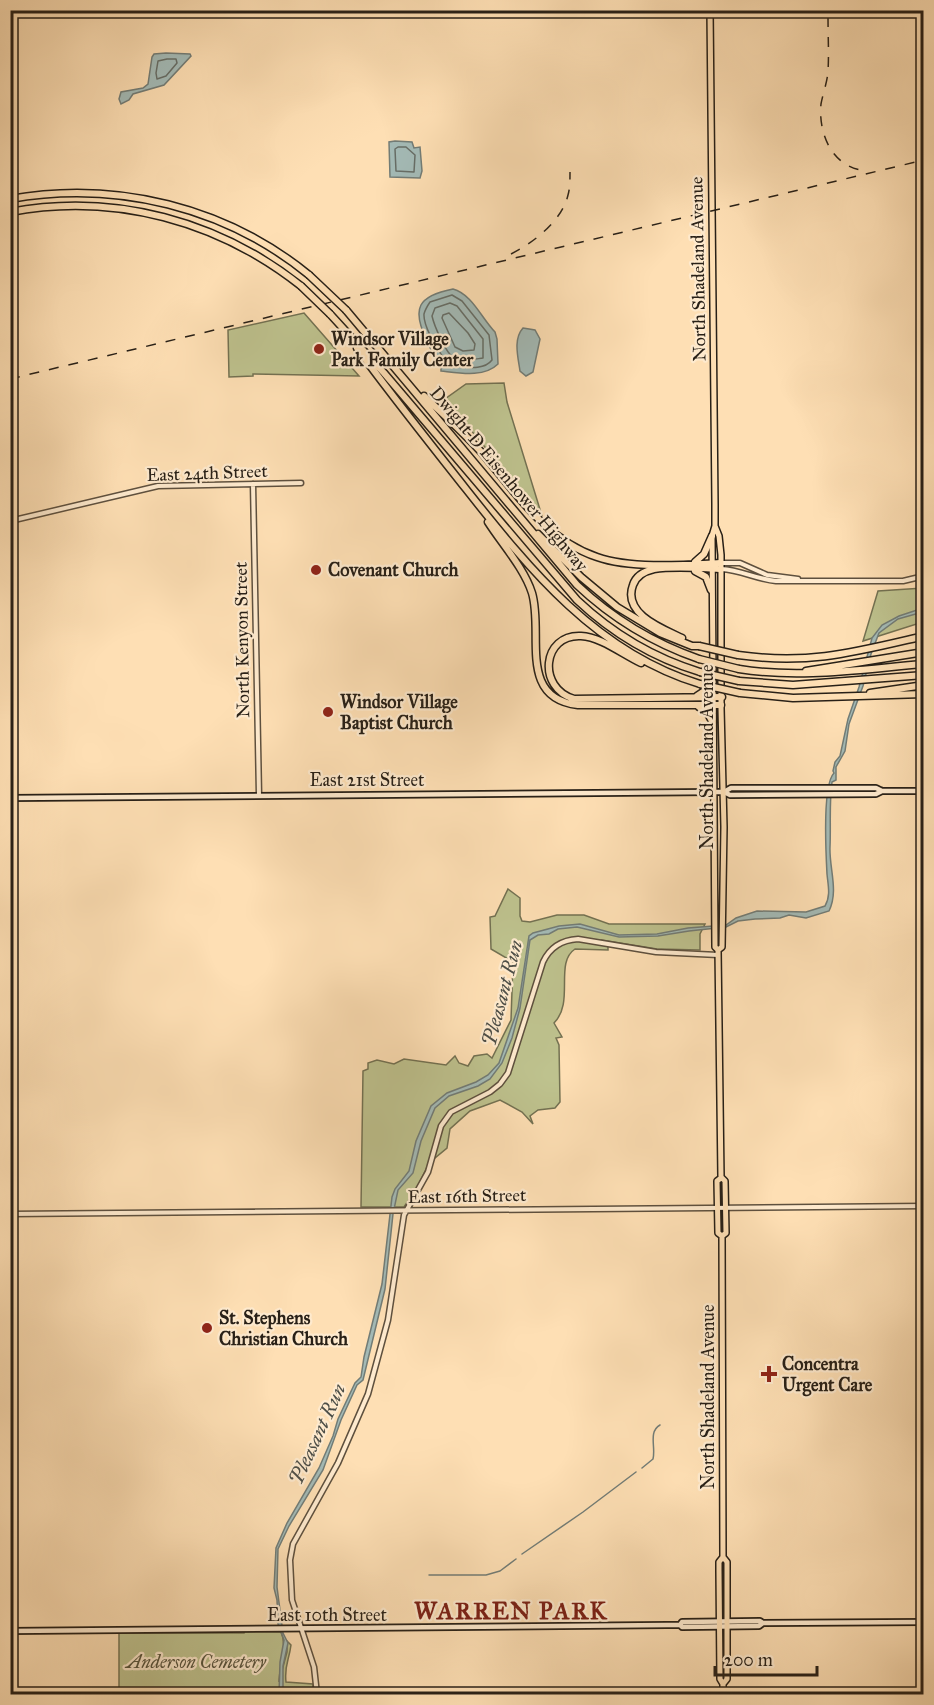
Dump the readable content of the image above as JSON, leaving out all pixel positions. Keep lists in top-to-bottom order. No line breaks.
{"streets":{"highway":["Dwight D Eisenhower Highway"],"main road":["North Shadeland Avenue","East 21st Street","East 10th Street"],"street":["East 24th Street","North Kenyon Street","East 16th Street"]},"crossings":[["North Shadeland Avenue","East 21st Street"],["North Shadeland Avenue","East 16th Street"],["North Shadeland Avenue","East 10th Street"],["East 24th Street","North Kenyon Street"],["North Kenyon Street","East 21st Street"]],"districts":["WARREN PARK"],"water":["Pleasant Run"],"parks":["Anderson Cemetery"],"places":{"other":["Windsor Village Park Family Center","Covenant Church","Windsor Village Baptist Church","St. Stephens Christian Church"],"health":["Concentra Urgent Care"]},"scale_bar":"200 m"}
